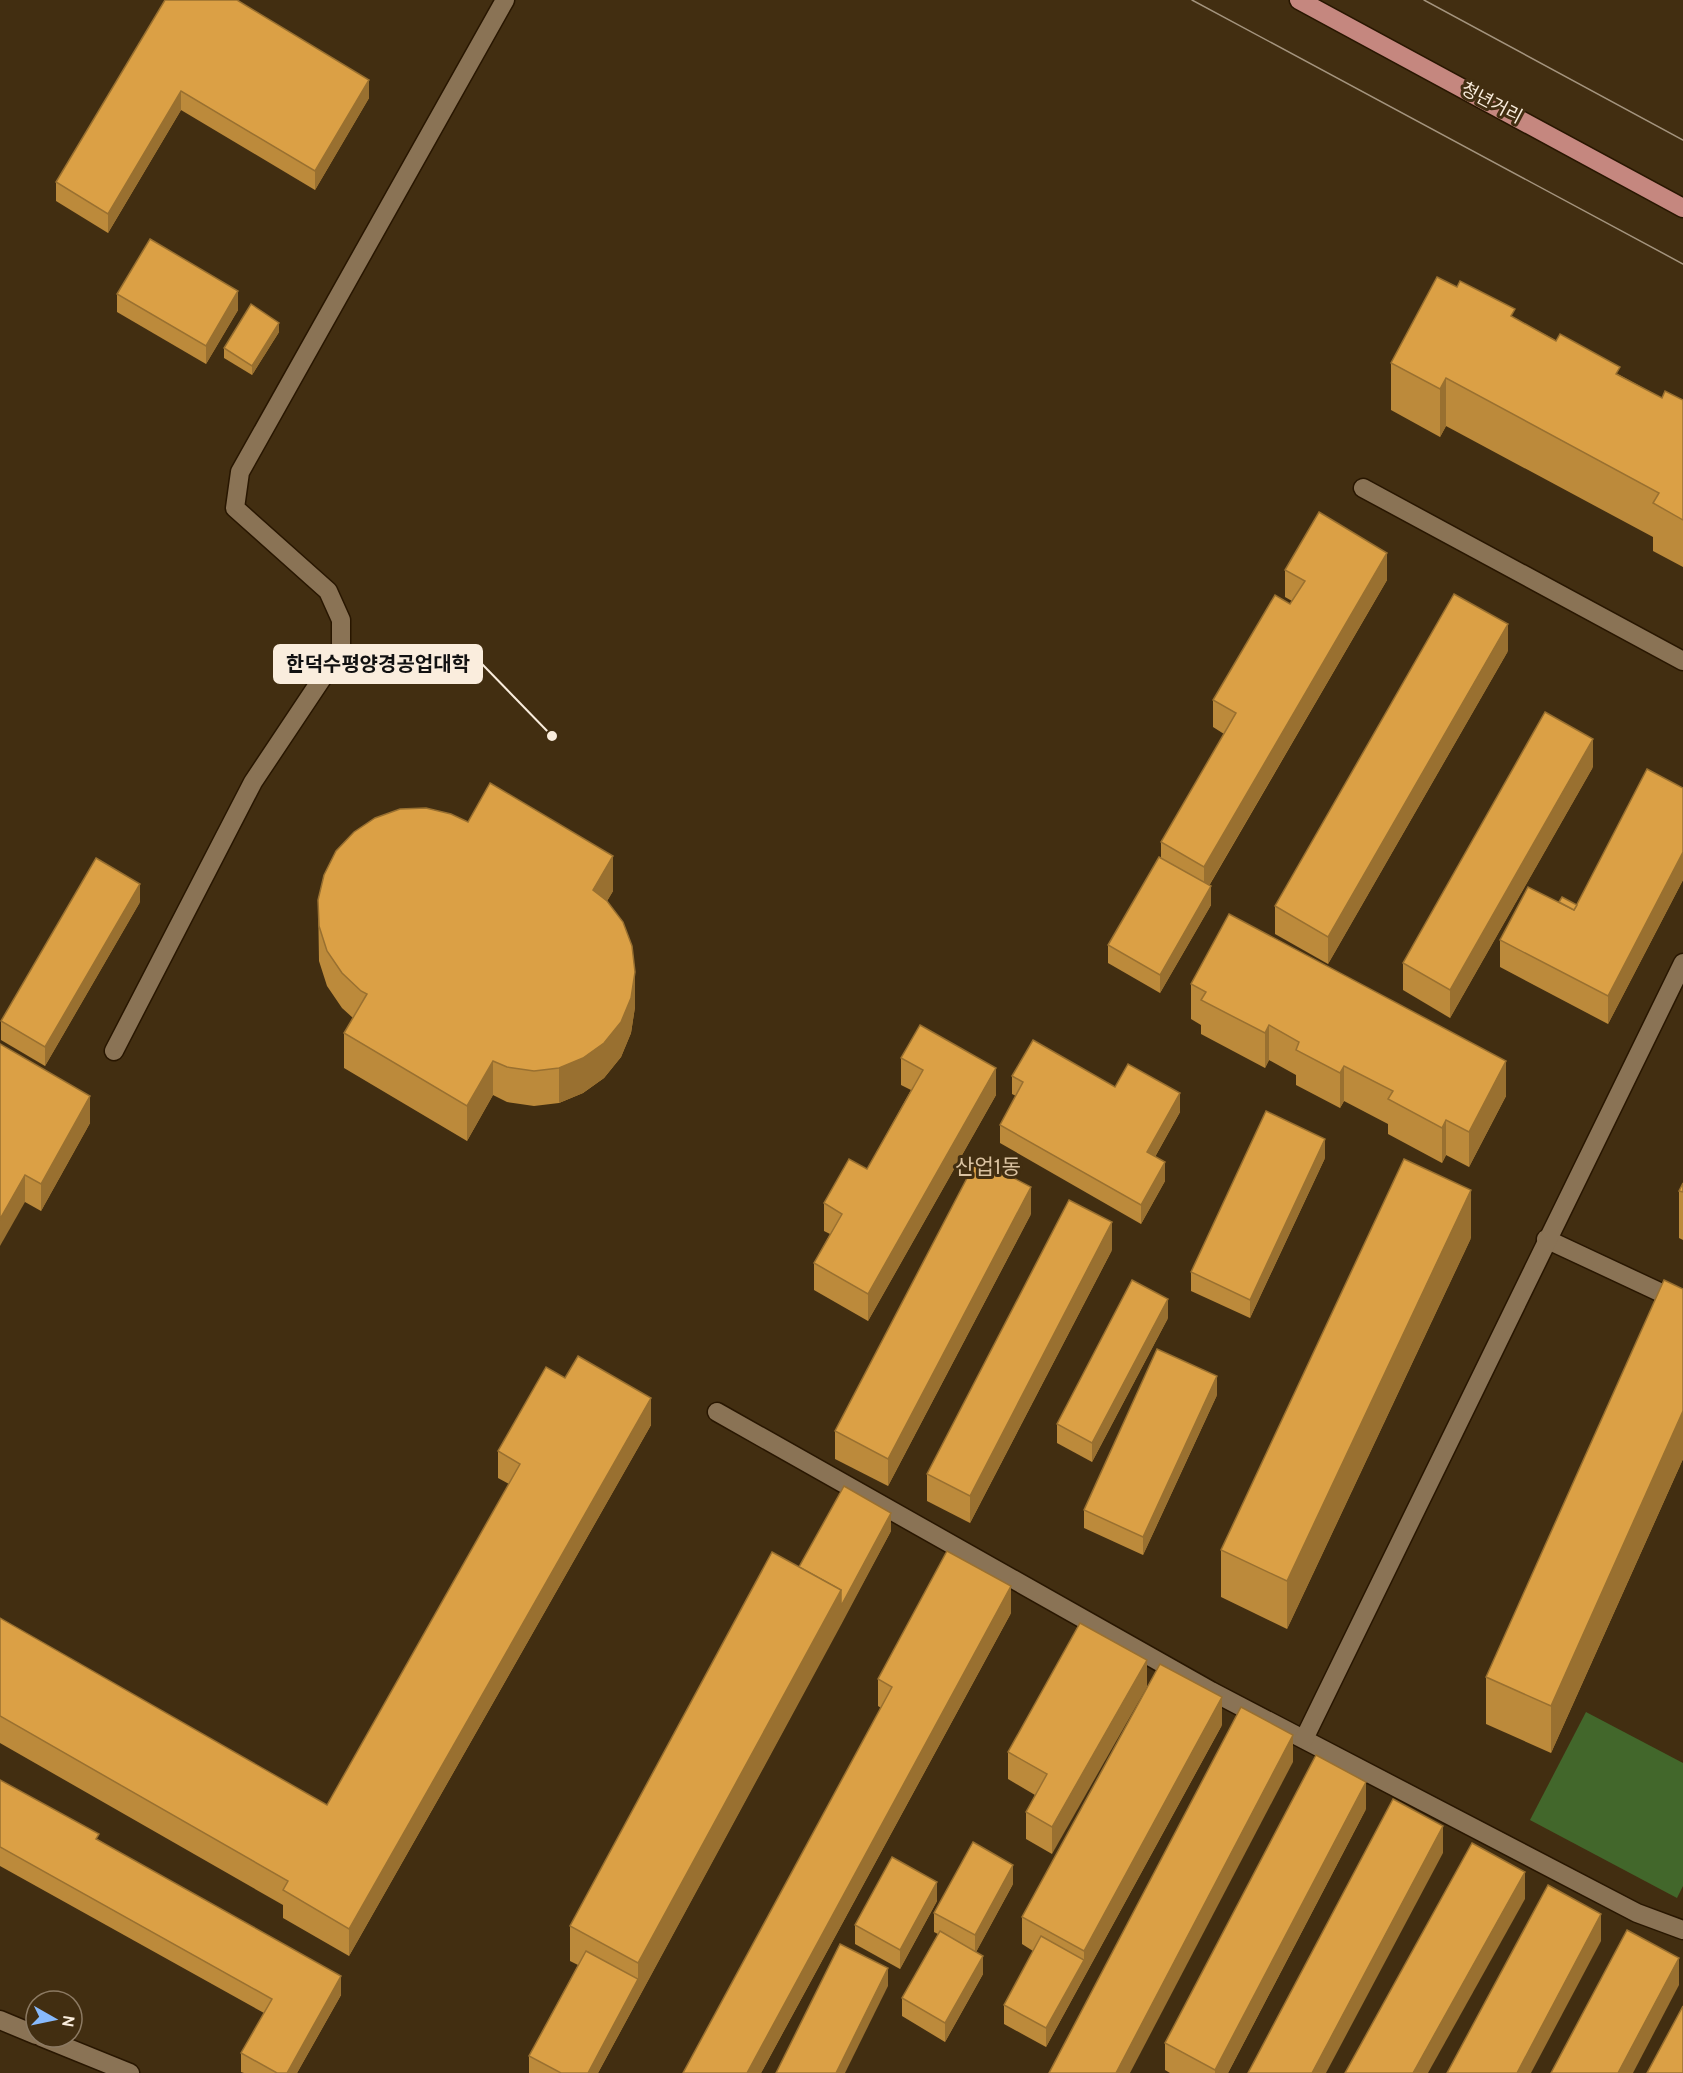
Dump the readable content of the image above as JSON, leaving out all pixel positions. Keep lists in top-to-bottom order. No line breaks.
{"streets":{"main road":["청년거리"]},"districts":["산업1동"],"places":["한덕수평양경공업대학"],"north":"right"}
